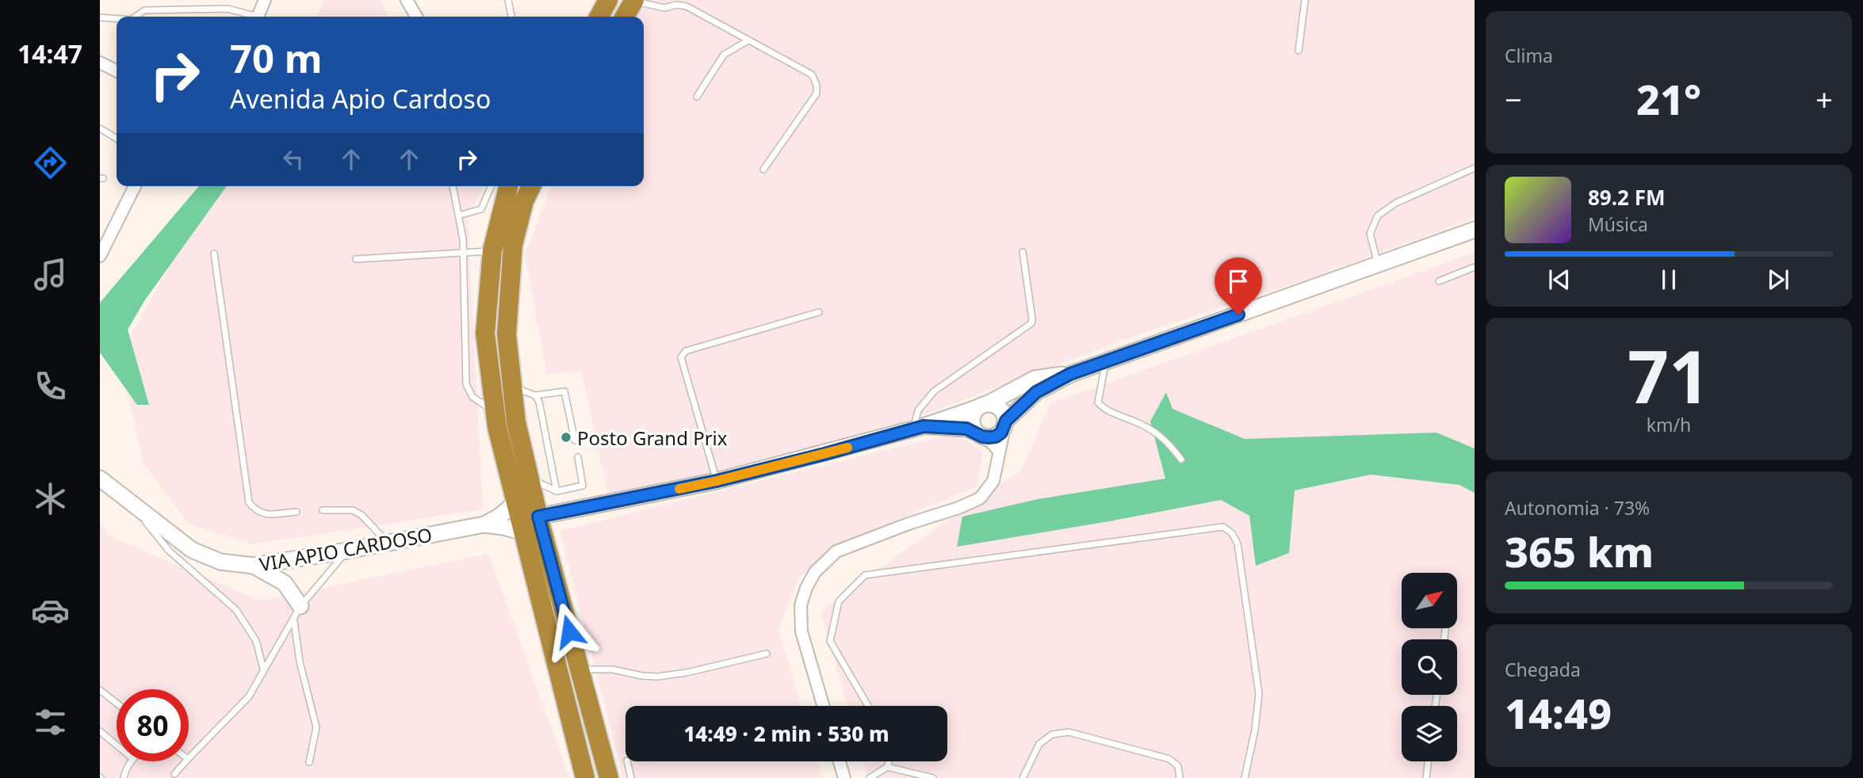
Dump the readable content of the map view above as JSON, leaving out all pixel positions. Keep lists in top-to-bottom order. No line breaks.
{"streets":{"street":["VIA APIO CARDOSO"]},"places":["Posto Grand Prix"],"north":"top right","page":{"tabs":"14:47","tile":["Clima",["71","km/h"],["Autonomia · 73%","365 km"],["Chegada","14:49"]],"turn":["70 m","Avenida Apio Cardoso"],"heat":["−","21°","+"],"song":["89.2 FM","Música"],"limit":"80","trip":"14:49 · 2 min · 530 m"}}
